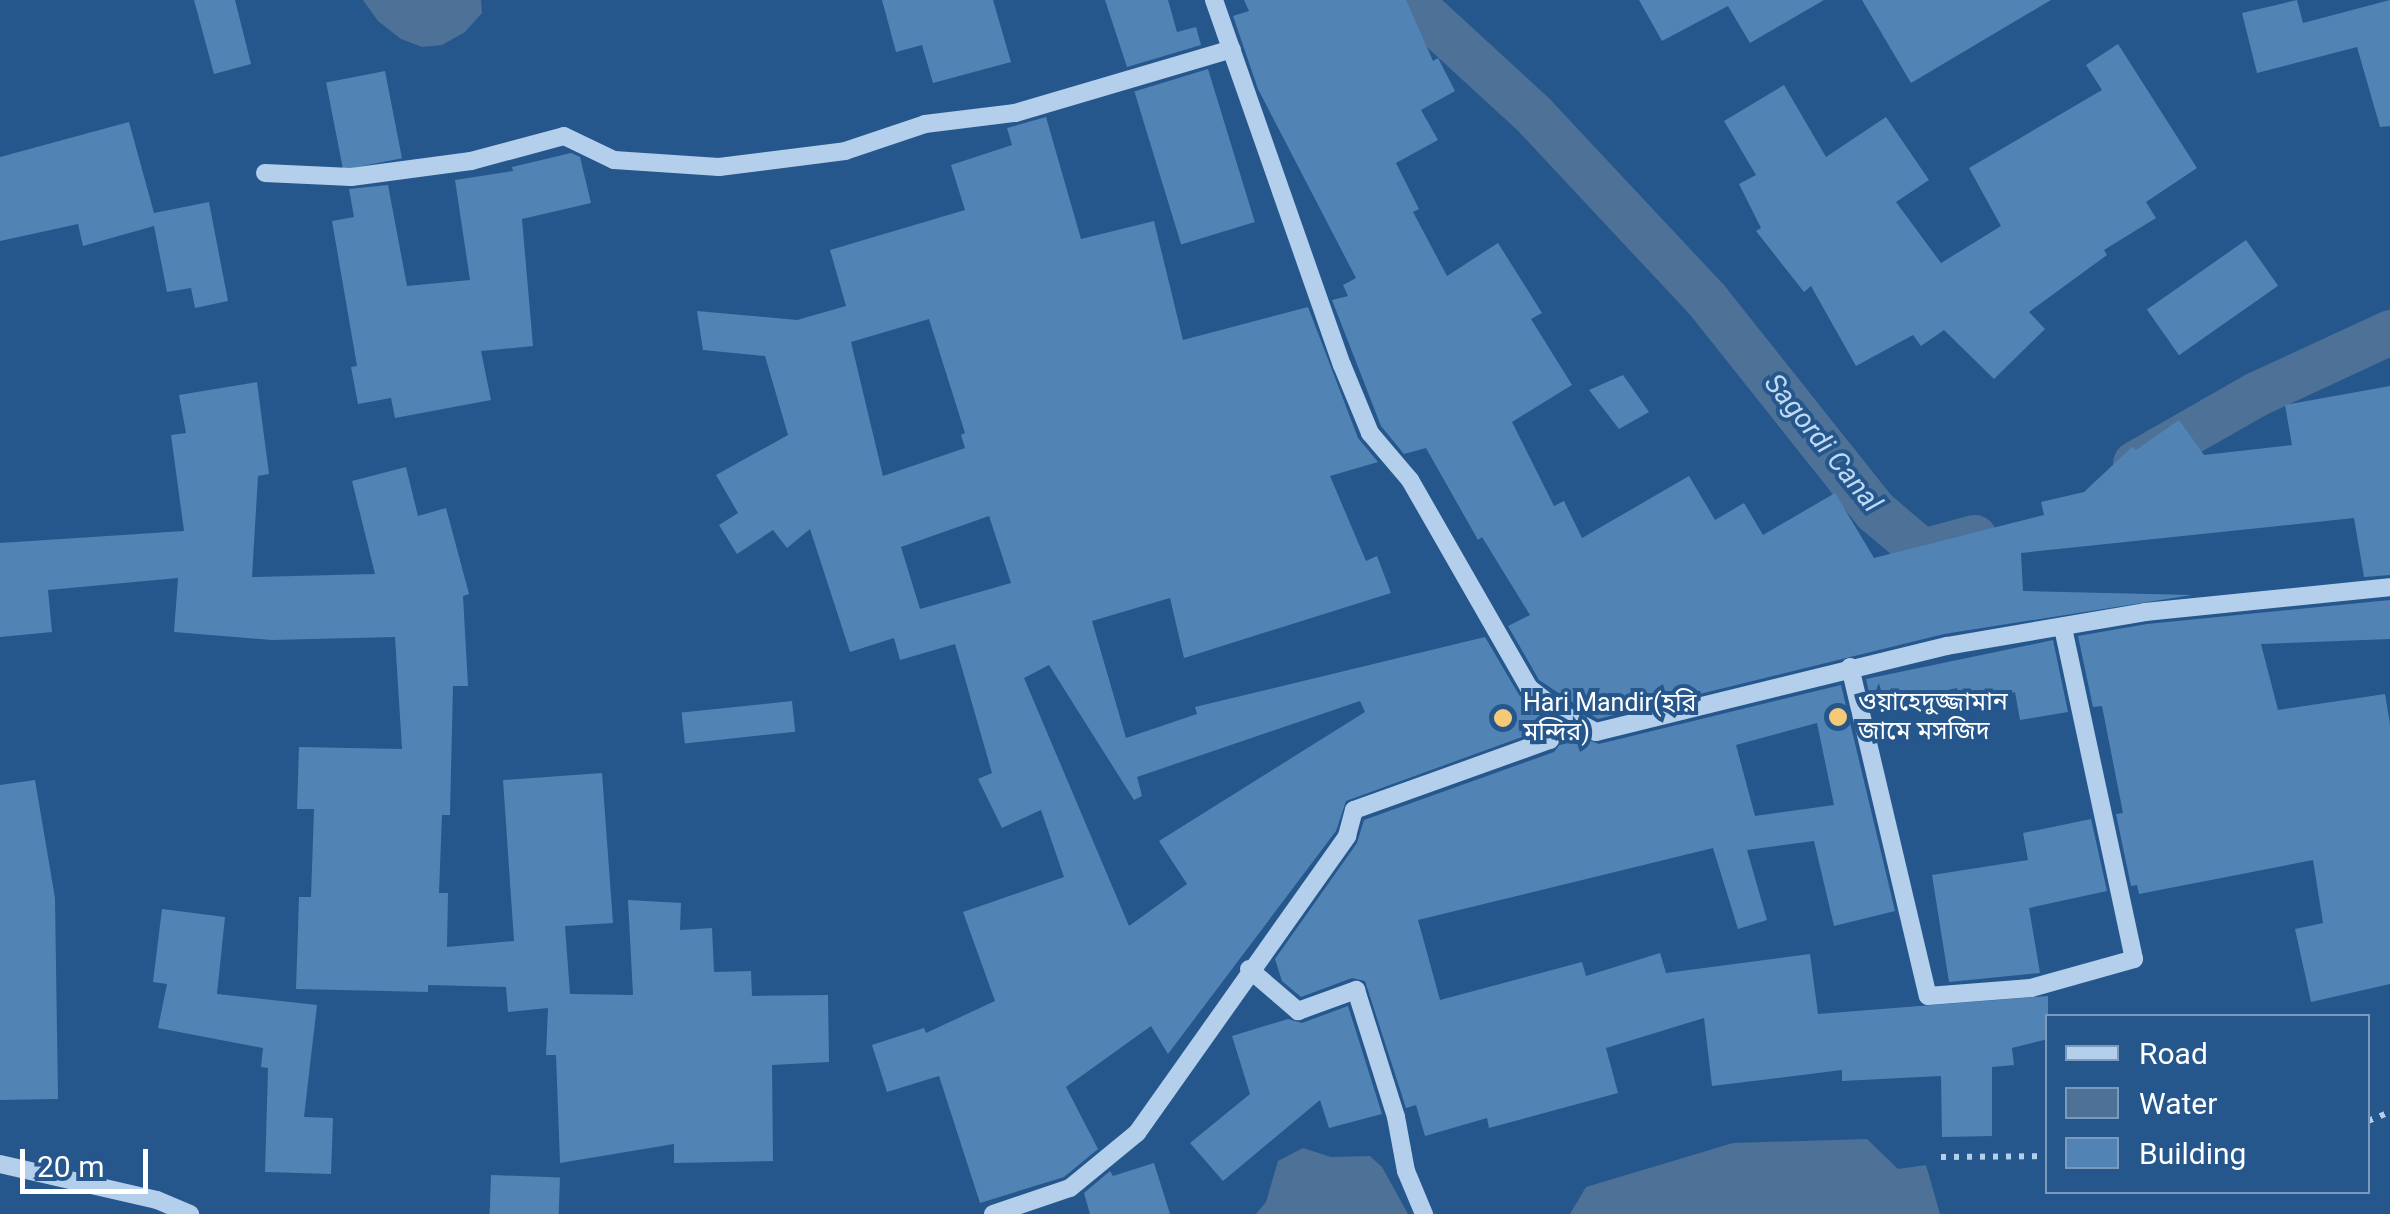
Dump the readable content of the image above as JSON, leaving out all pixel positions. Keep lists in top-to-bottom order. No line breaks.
{"water":["Sagordi Canal"],"places":["ওয়াহেদুজ্জামান জামে মসজিদ","Hari Mandir(হরি মন্দির)"],"legend":["Road","Water","Building"],"scale_bar":"20 m"}
